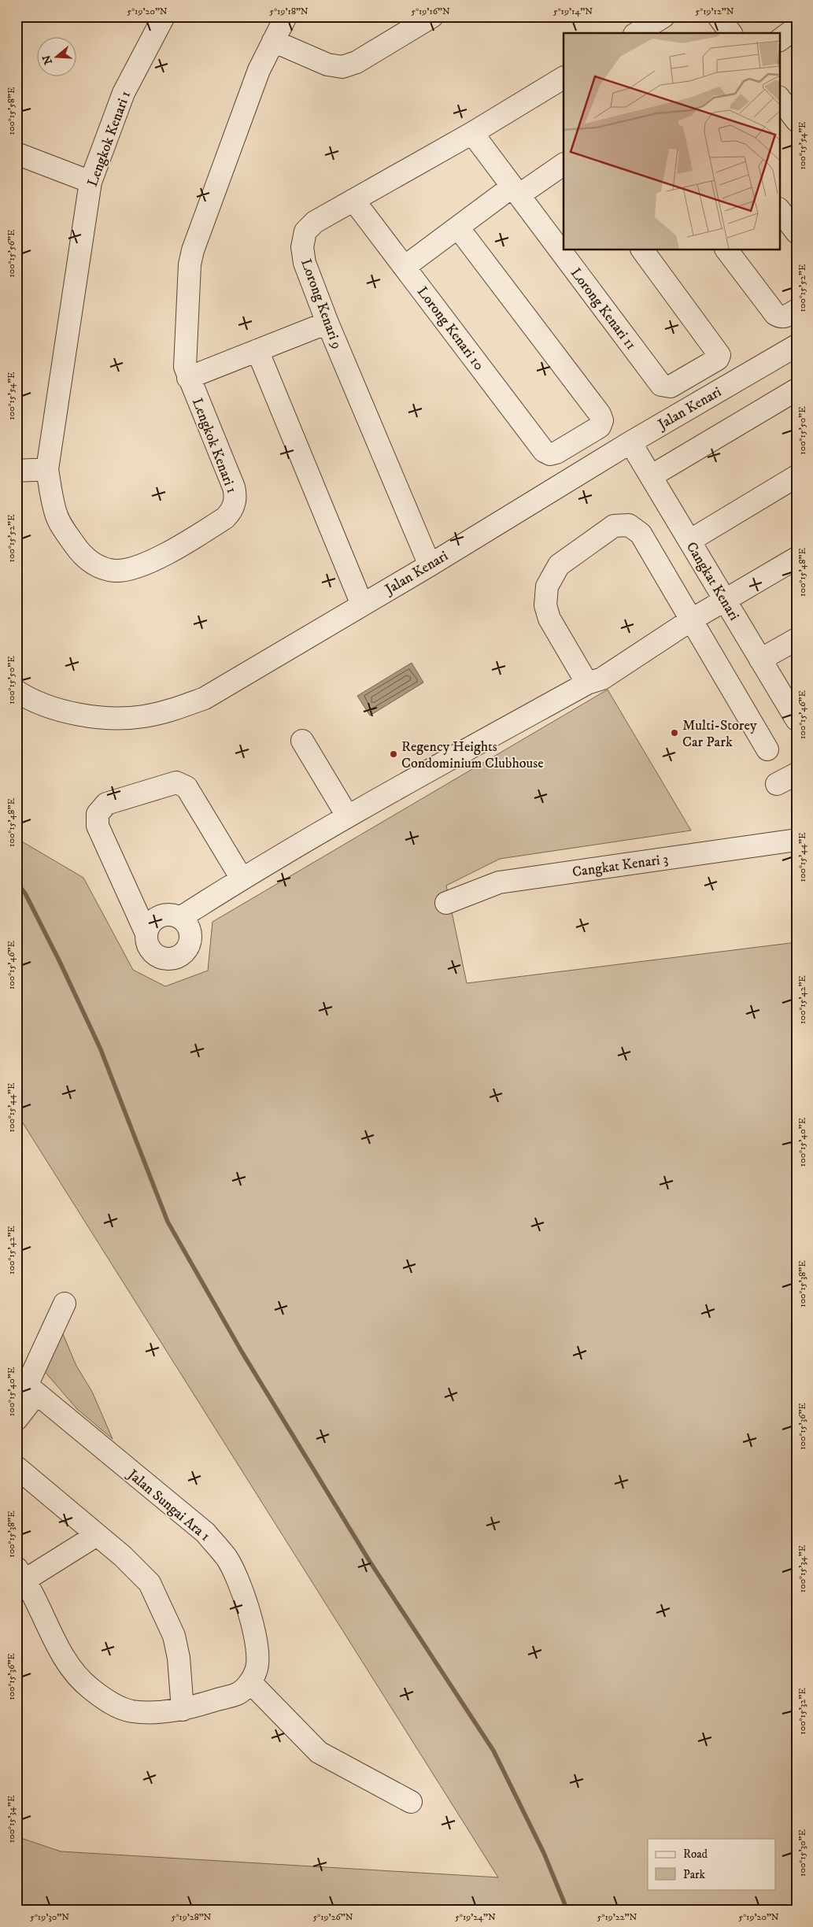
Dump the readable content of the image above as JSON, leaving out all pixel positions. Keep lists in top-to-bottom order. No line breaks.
{"streets":{"street":["Lengkok Kenari 1","Lorong Kenari 9","Lorong Kenari 11","Lorong Kenari 10","Jalan Kenari","Cangkat Kenari","Cangkat Kenari 3","Jalan Sungai Ara 1"]},"crossings":[["Lorong Kenari 9","Lorong Kenari 11"],["Lorong Kenari 9","Lorong Kenari 10"],["Lorong Kenari 9","Jalan Kenari"],["Jalan Kenari","Cangkat Kenari"]],"places":["Multi-Storey Car Park","Regency Heights Condominium Clubhouse"],"legend":["Road","Park"],"north":"left","coordinates":["5°19'20\"N","5°19'18\"N","5°19'16\"N","5°19'14\"N","5°19'12\"N","100°15'58\"E","100°15'54\"E","100°15'56\"E","100°15'52\"E","100°15'50\"E","100°15'48\"E","100°15'46\"E","100°15'44\"E","100°15'42\"E","100°15'40\"E","100°15'38\"E","100°15'36\"E","100°15'34\"E","100°15'32\"E","100°15'30\"E","5°19'30\"N","5°19'28\"N","5°19'26\"N","5°19'24\"N","5°19'22\"N"]}
